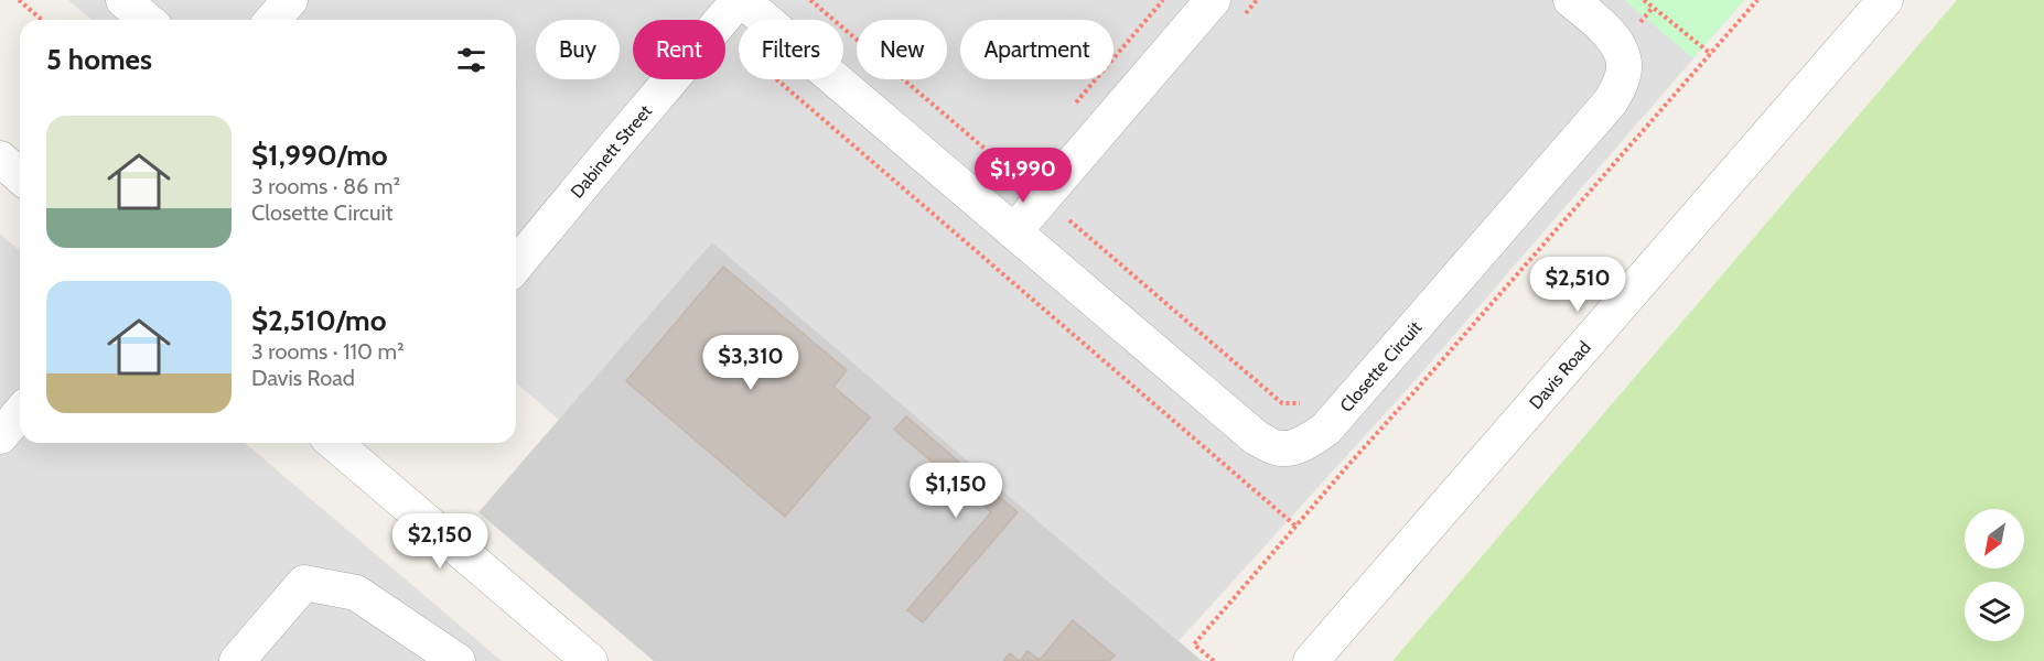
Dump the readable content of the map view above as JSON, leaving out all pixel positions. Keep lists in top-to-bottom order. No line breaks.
{"streets":{"street":["Dabinett Street","Closette Circuit","Davis Road"]},"crossings":[["Dabinett Street","Closette Circuit"]],"north":"bottom left","page":{"chip":["Buy","Rent","Filters","New","Apartment"],"heading":"5 homes","list":[{"name":"$1,990/mo","note":"3 rooms · 86 m² · Closette Circuit"},{"name":"$2,510/mo","note":"3 rooms · 110 m² · Davis Road"}],"price":["$1,990","$2,510","$3,310","$1,150","$2,150"]}}
